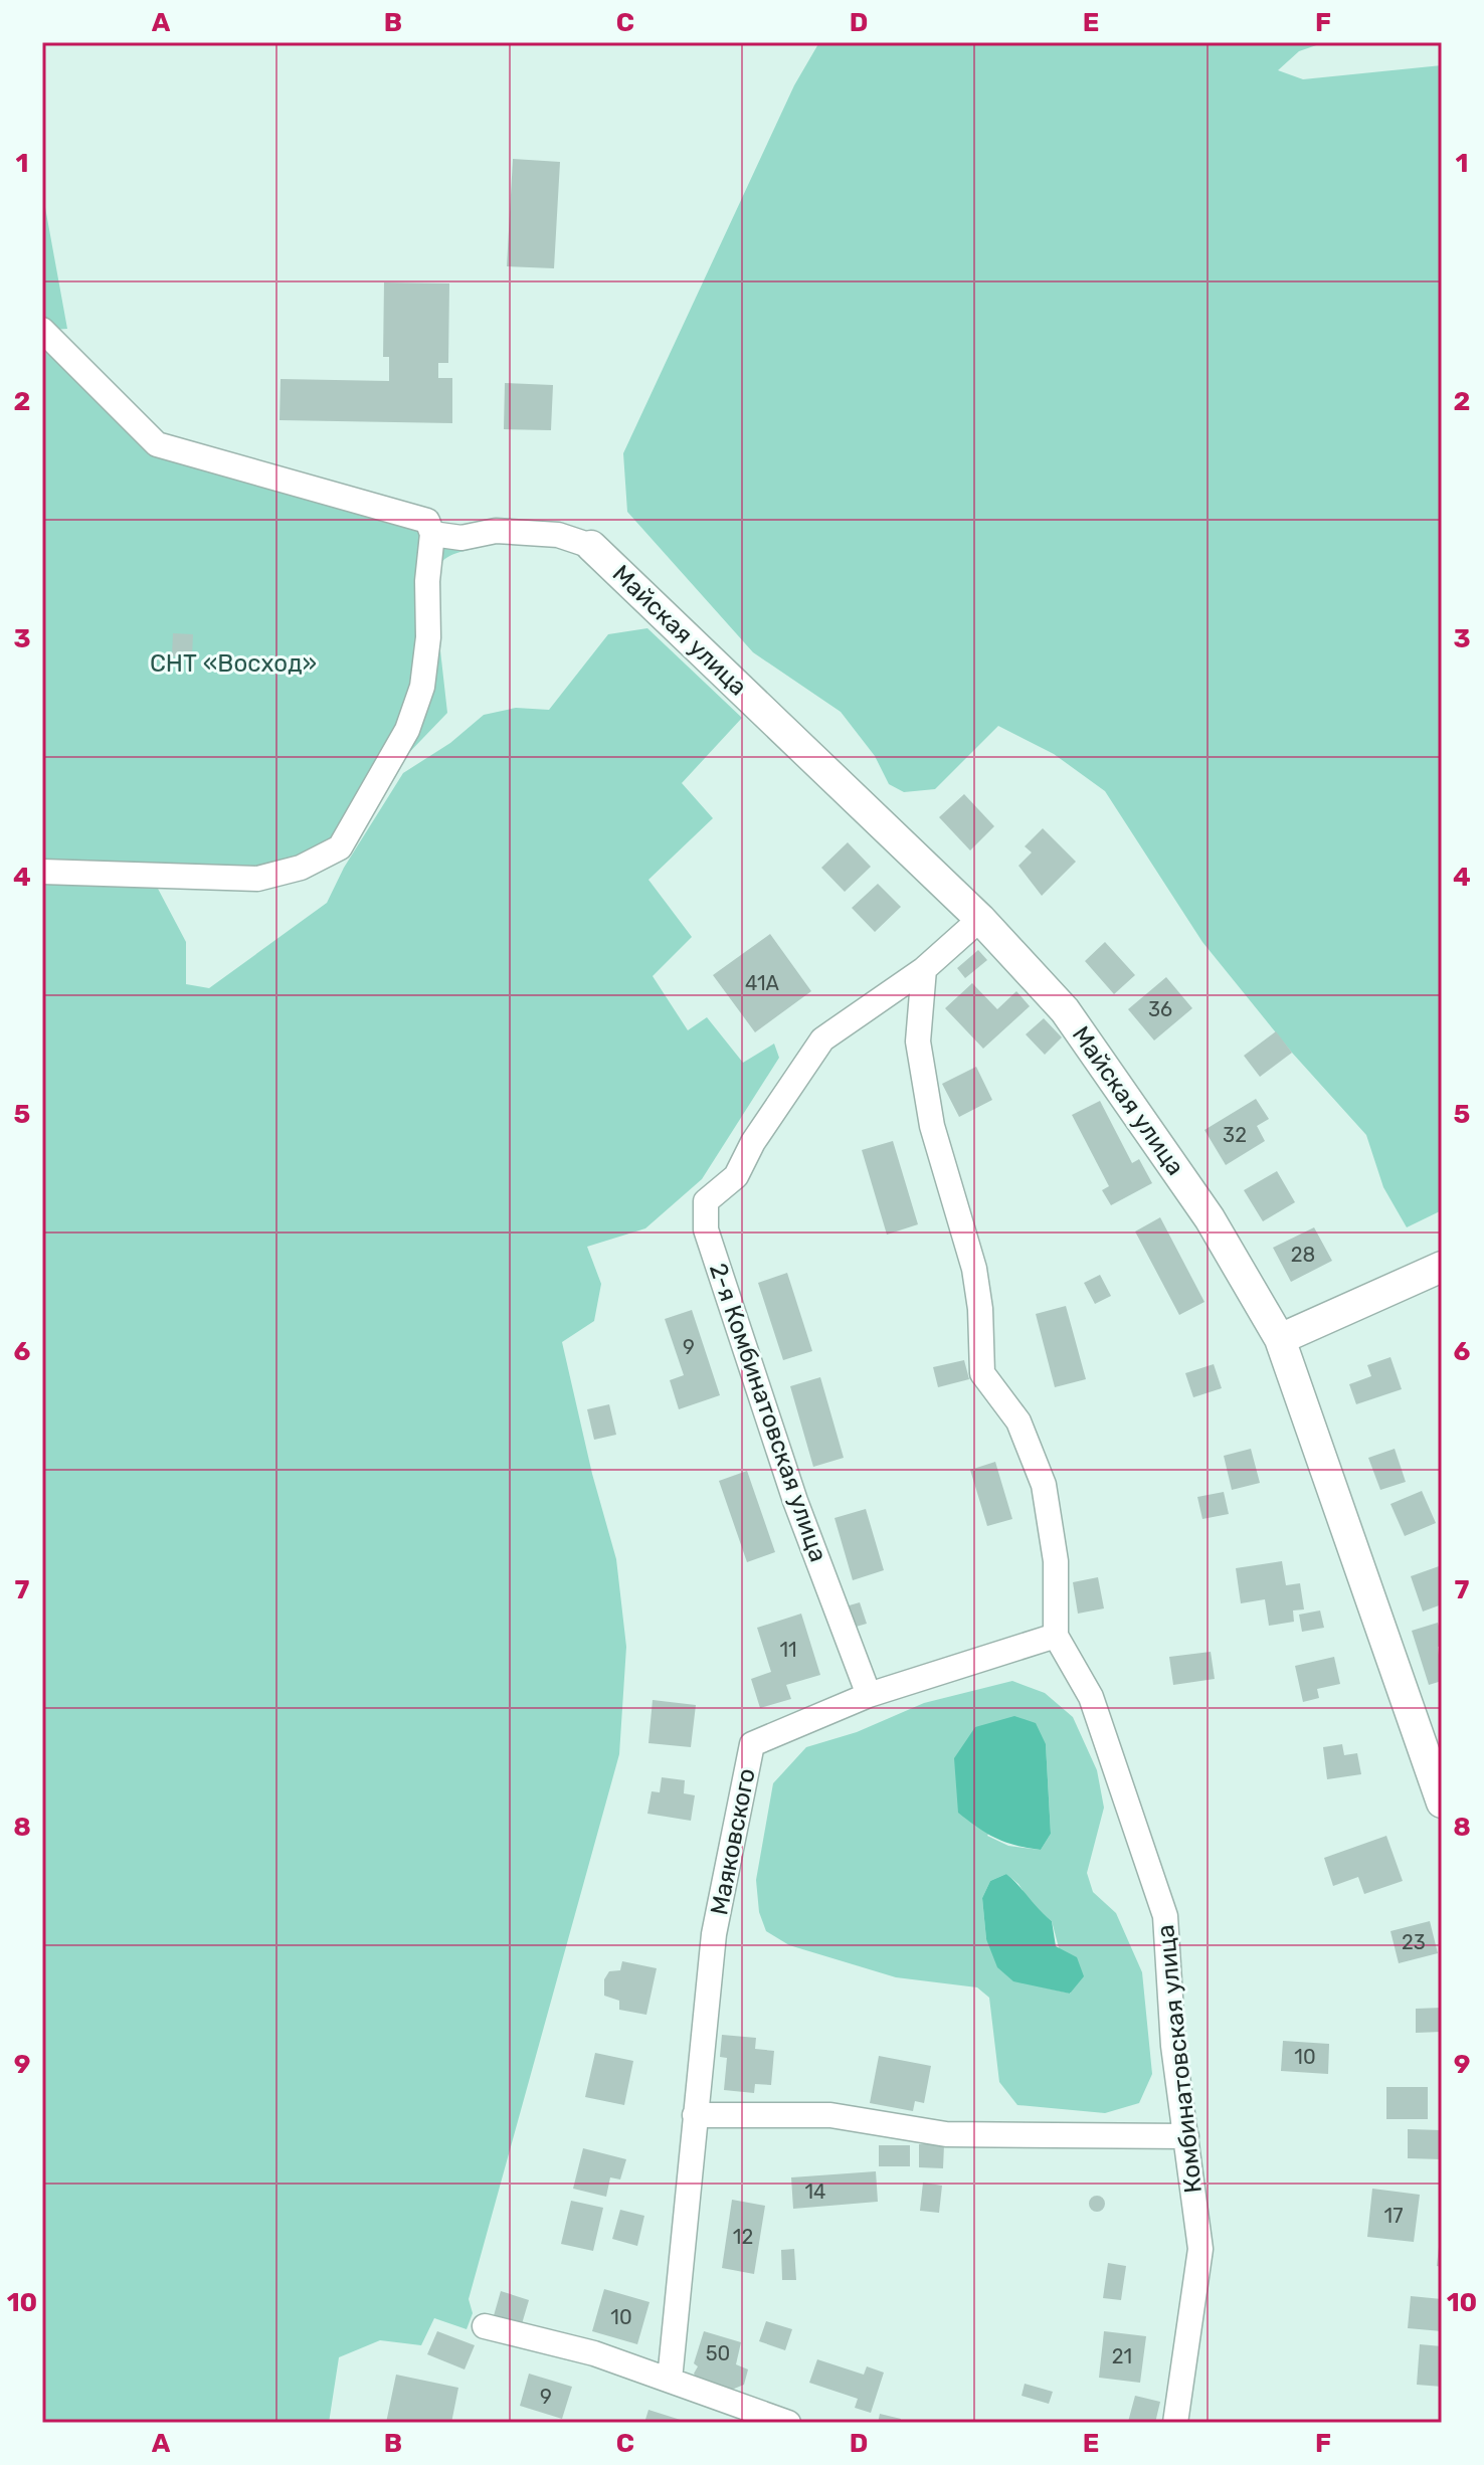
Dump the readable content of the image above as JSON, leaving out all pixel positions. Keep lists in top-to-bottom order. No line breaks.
{"streets":{"street":["Майская улица","2-я Комбинатовская улица","Маяковского","Комбинатовская улица"]},"crossings":[["2-я Комбинатовская улица","Маяковского"],["2-я Комбинатовская улица","Комбинатовская улица"],["Маяковского","Комбинатовская улица"]],"parks":["СНТ «Восход»"],"house_numbers":["41А","36","32","28","9","11","23","10","14","17","12","10","50","21","9"],"grid":{"columns":["A","B","C","D","E","F"],"rows":["1","2","3","4","5","6","7","8","9","10"]}}
